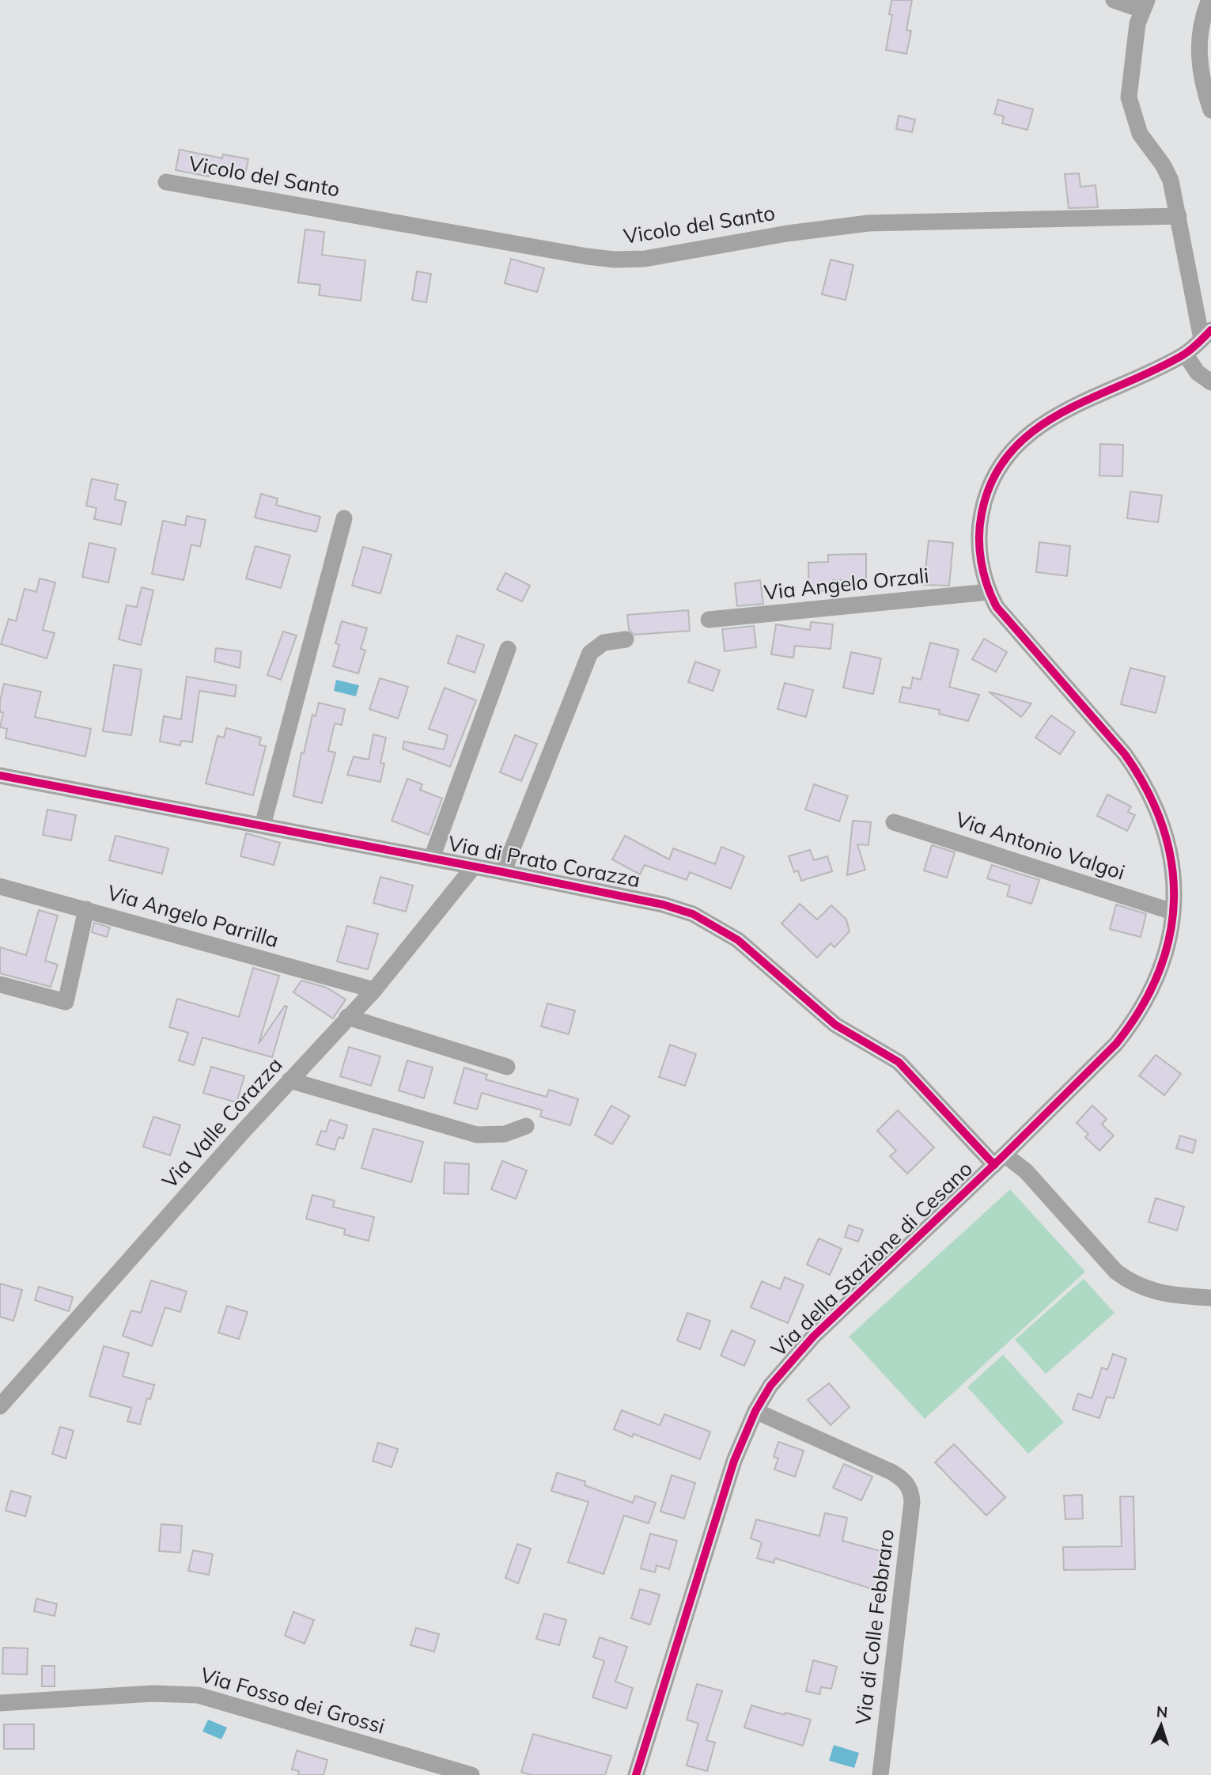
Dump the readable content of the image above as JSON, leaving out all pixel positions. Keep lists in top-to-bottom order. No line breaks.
{"streets":{"street":["Vicolo del Santo","Via Angelo Orzali","Via Antonio Valgoi","Via di Prato Corazza","Via Angelo Parrilla","Via Valle Corazza","Via della Stazione di Cesano","Via di Colle Febbraro","Via Fosso dei Grossi"]},"crossings":[["Via Angelo Orzali","Via della Stazione di Cesano"],["Via Antonio Valgoi","Via della Stazione di Cesano"],["Via di Prato Corazza","Via Valle Corazza"],["Via di Prato Corazza","Via della Stazione di Cesano"],["Via Angelo Parrilla","Via Valle Corazza"],["Via della Stazione di Cesano","Via di Colle Febbraro"]],"north":"top"}
